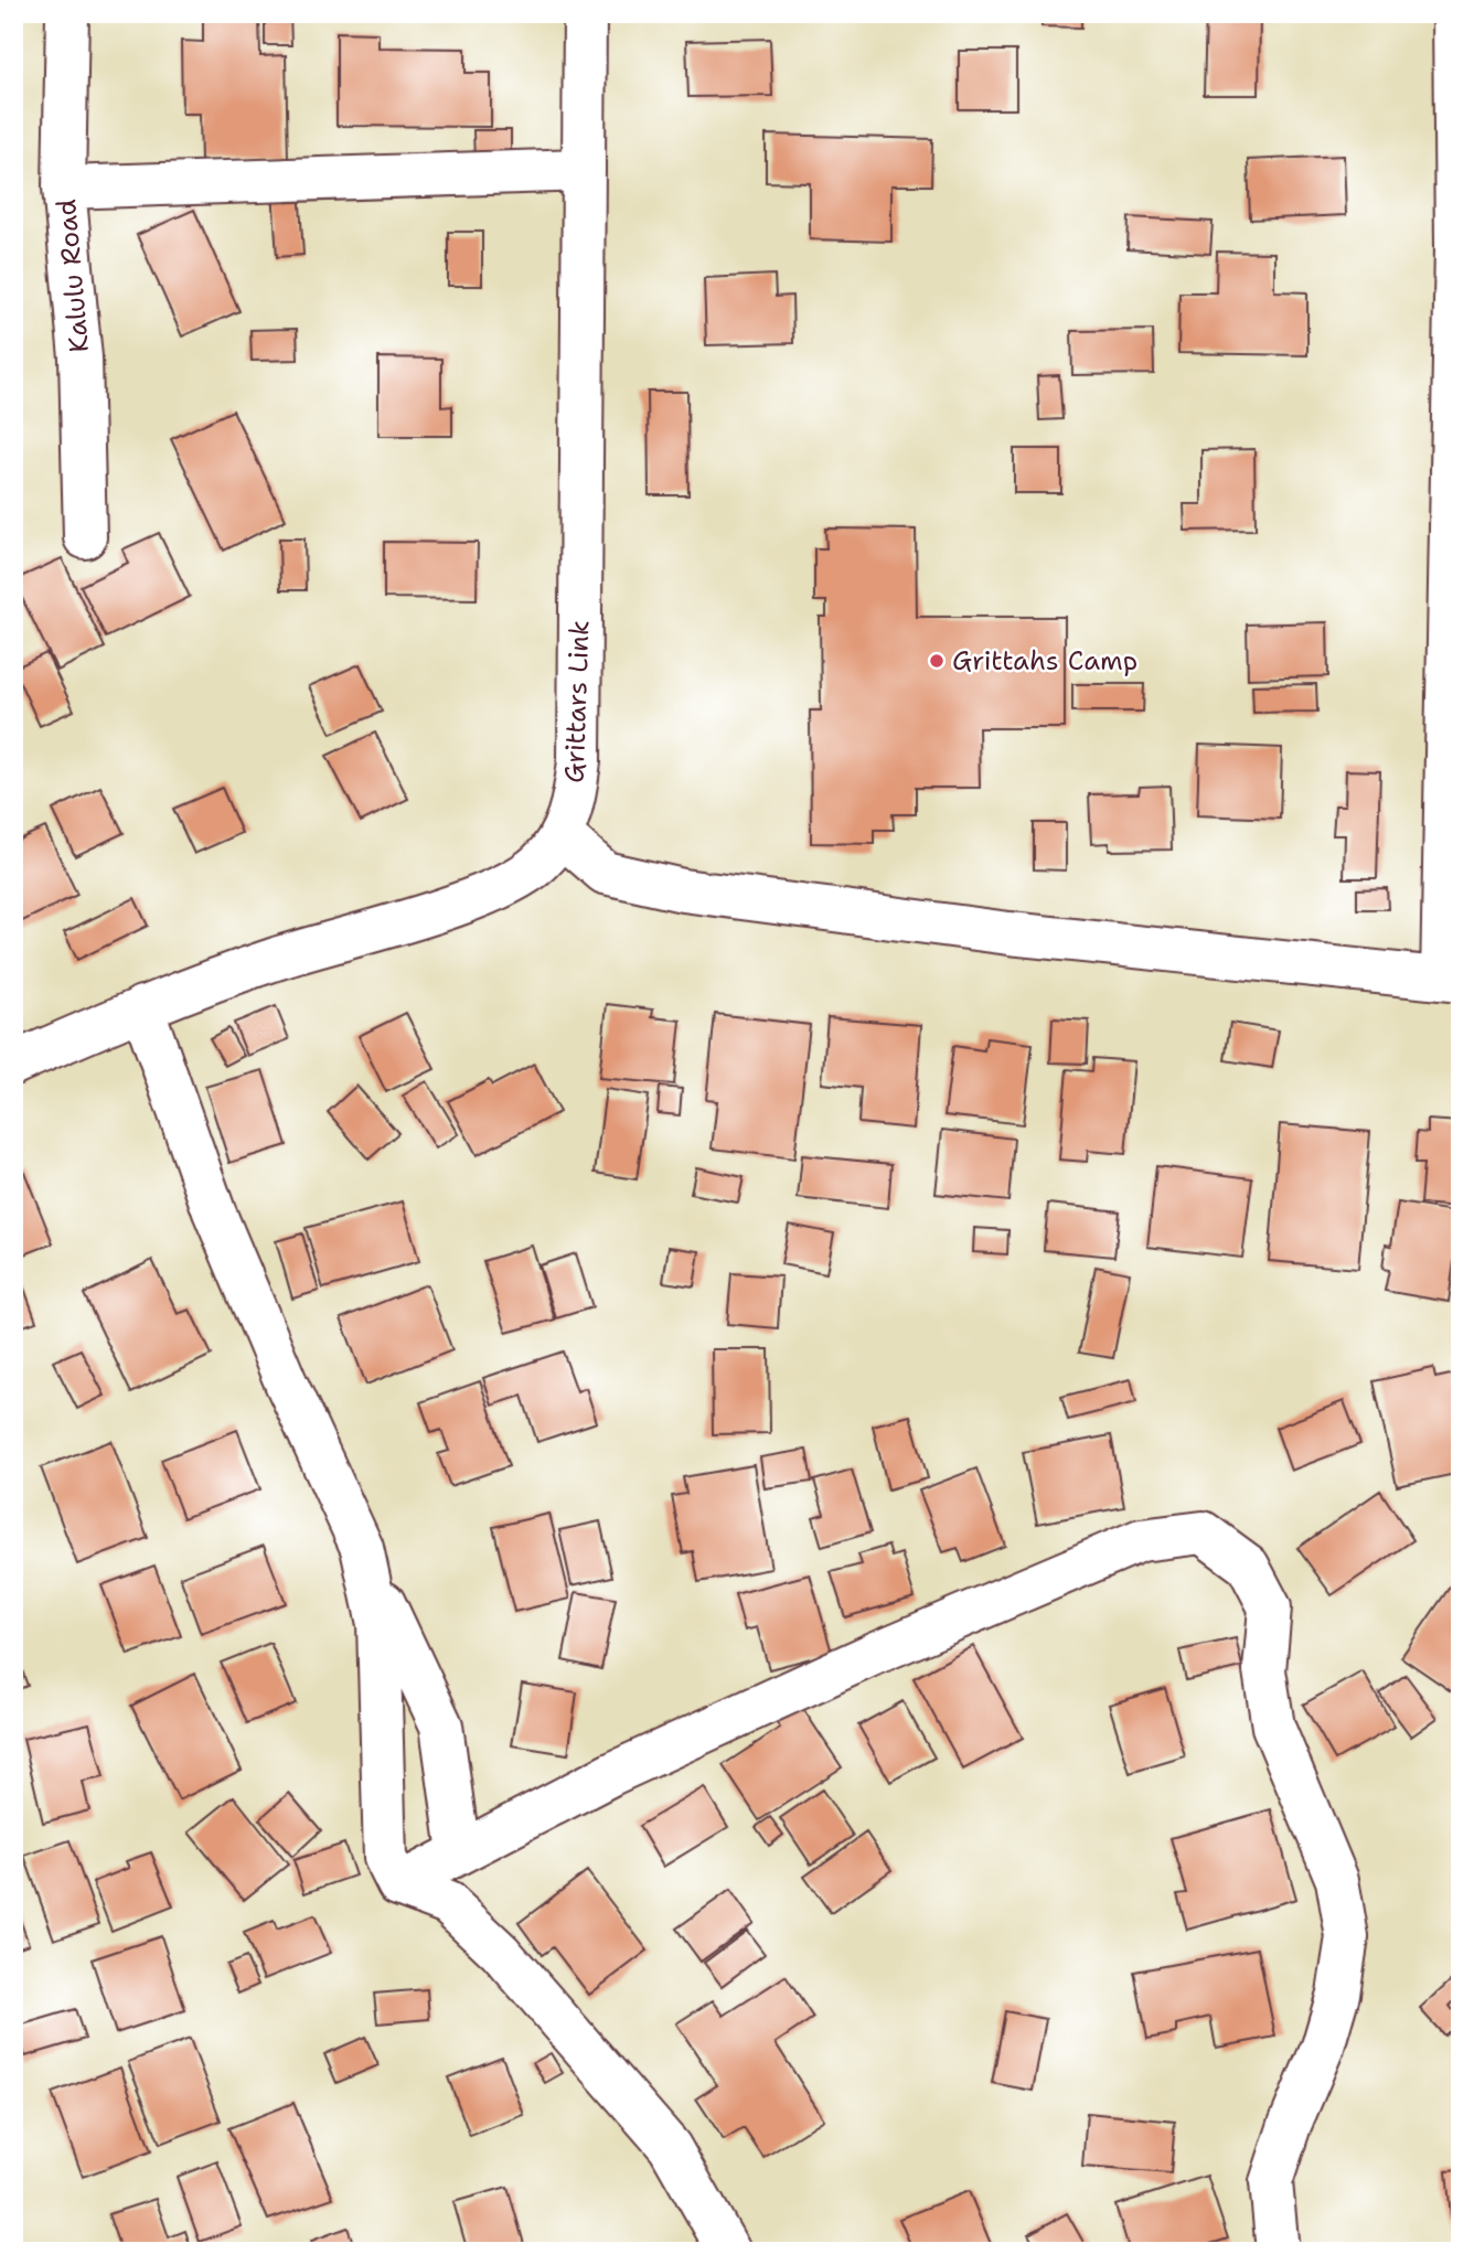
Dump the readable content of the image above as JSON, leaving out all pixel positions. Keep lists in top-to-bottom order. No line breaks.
{"streets":{"street":["Kalulu Road","Grittars Link"]},"places":["Grittahs Camp"]}
